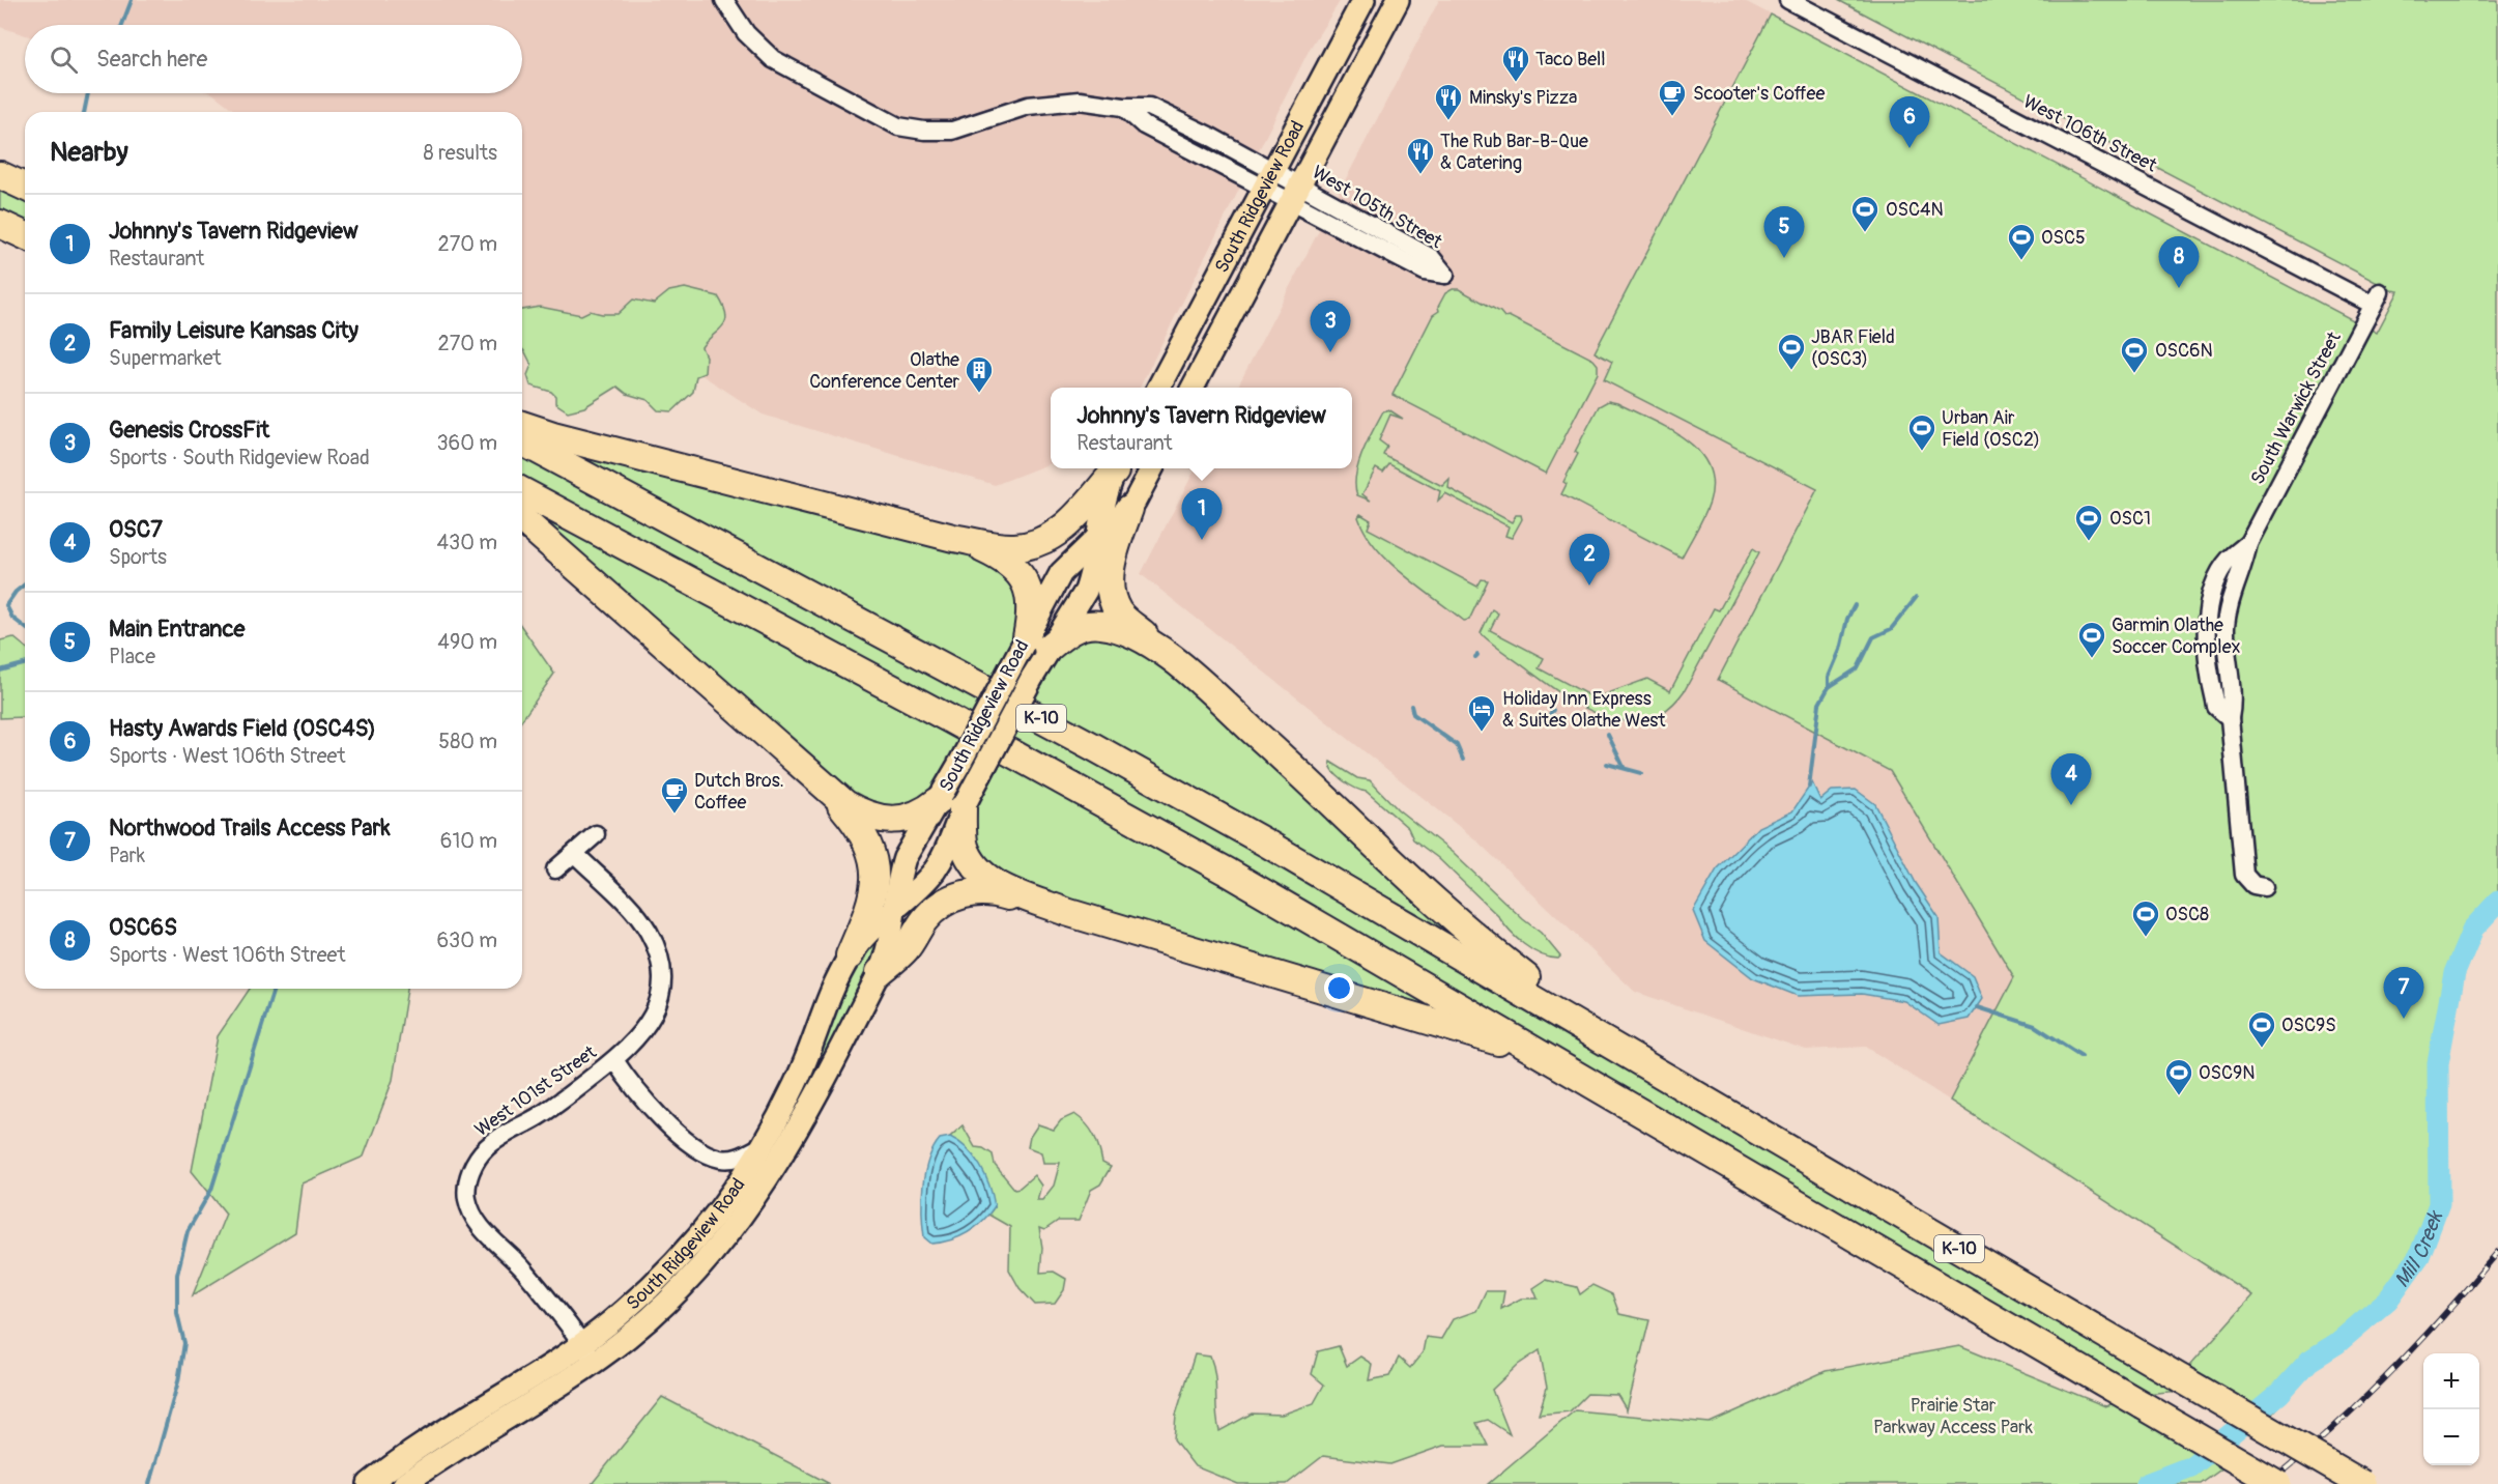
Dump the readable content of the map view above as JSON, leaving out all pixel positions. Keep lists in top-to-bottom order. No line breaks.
{"streets":{"highway":["K-10"],"main road":["South Ridgeview Road"],"street":["West 106th Street","West 105th Street","South Warwick Street","West 101st Street"]},"crossings":[["West 106th Street","South Warwick Street"],["South Ridgeview Road","West 105th Street"],["South Ridgeview Road","West 101st Street"]],"water":["Mill Creek"],"parks":["Prairie Star Parkway Access Park"],"places":{"restaurant":["Taco Bell","Minsky's Pizza","The Rub Bar-B-Que & Catering"],"cafe":["Scooter's Coffee","Dutch Bros. Coffee"],"sports":["OSC4N","OSC5","JBAR Field (OSC3)","OSC6N","Urban Air Field (OSC2)","OSC1","Garmin Olathe Soccer Complex","OSC8","OSC9S","OSC9N"],"building":["Olathe Conference Center"],"hotel":["Holiday Inn Express & Suites Olathe West"]},"page":{"search":"Search here","pins":["6","5","8","3","1","2","4","7"],"heading":["Nearby","8 results"],"list":[{"mark":"1","name":"Johnny's Tavern Ridgeview","note":"Restaurant","value":"270 m"},{"mark":"2","name":"Family Leisure Kansas City","note":"Supermarket","value":"270 m"},{"mark":"3","name":"Genesis CrossFit","note":"Sports · South Ridgeview Road","value":"360 m"},{"mark":"4","name":"OSC7","note":"Sports","value":"430 m"},{"mark":"5","name":"Main Entrance","note":"Place","value":"490 m"},{"mark":"6","name":"Hasty Awards Field (OSC4S)","note":"Sports · West 106th Street","value":"580 m"},{"mark":"7","name":"Northwood Trails Access Park","note":"Park","value":"610 m"},{"mark":"8","name":"OSC6S","note":"Sports · West 106th Street","value":"630 m"}],"popup":["Johnny's Tavern Ridgeview","Restaurant"],"map_buttons":["+","−"]}}
